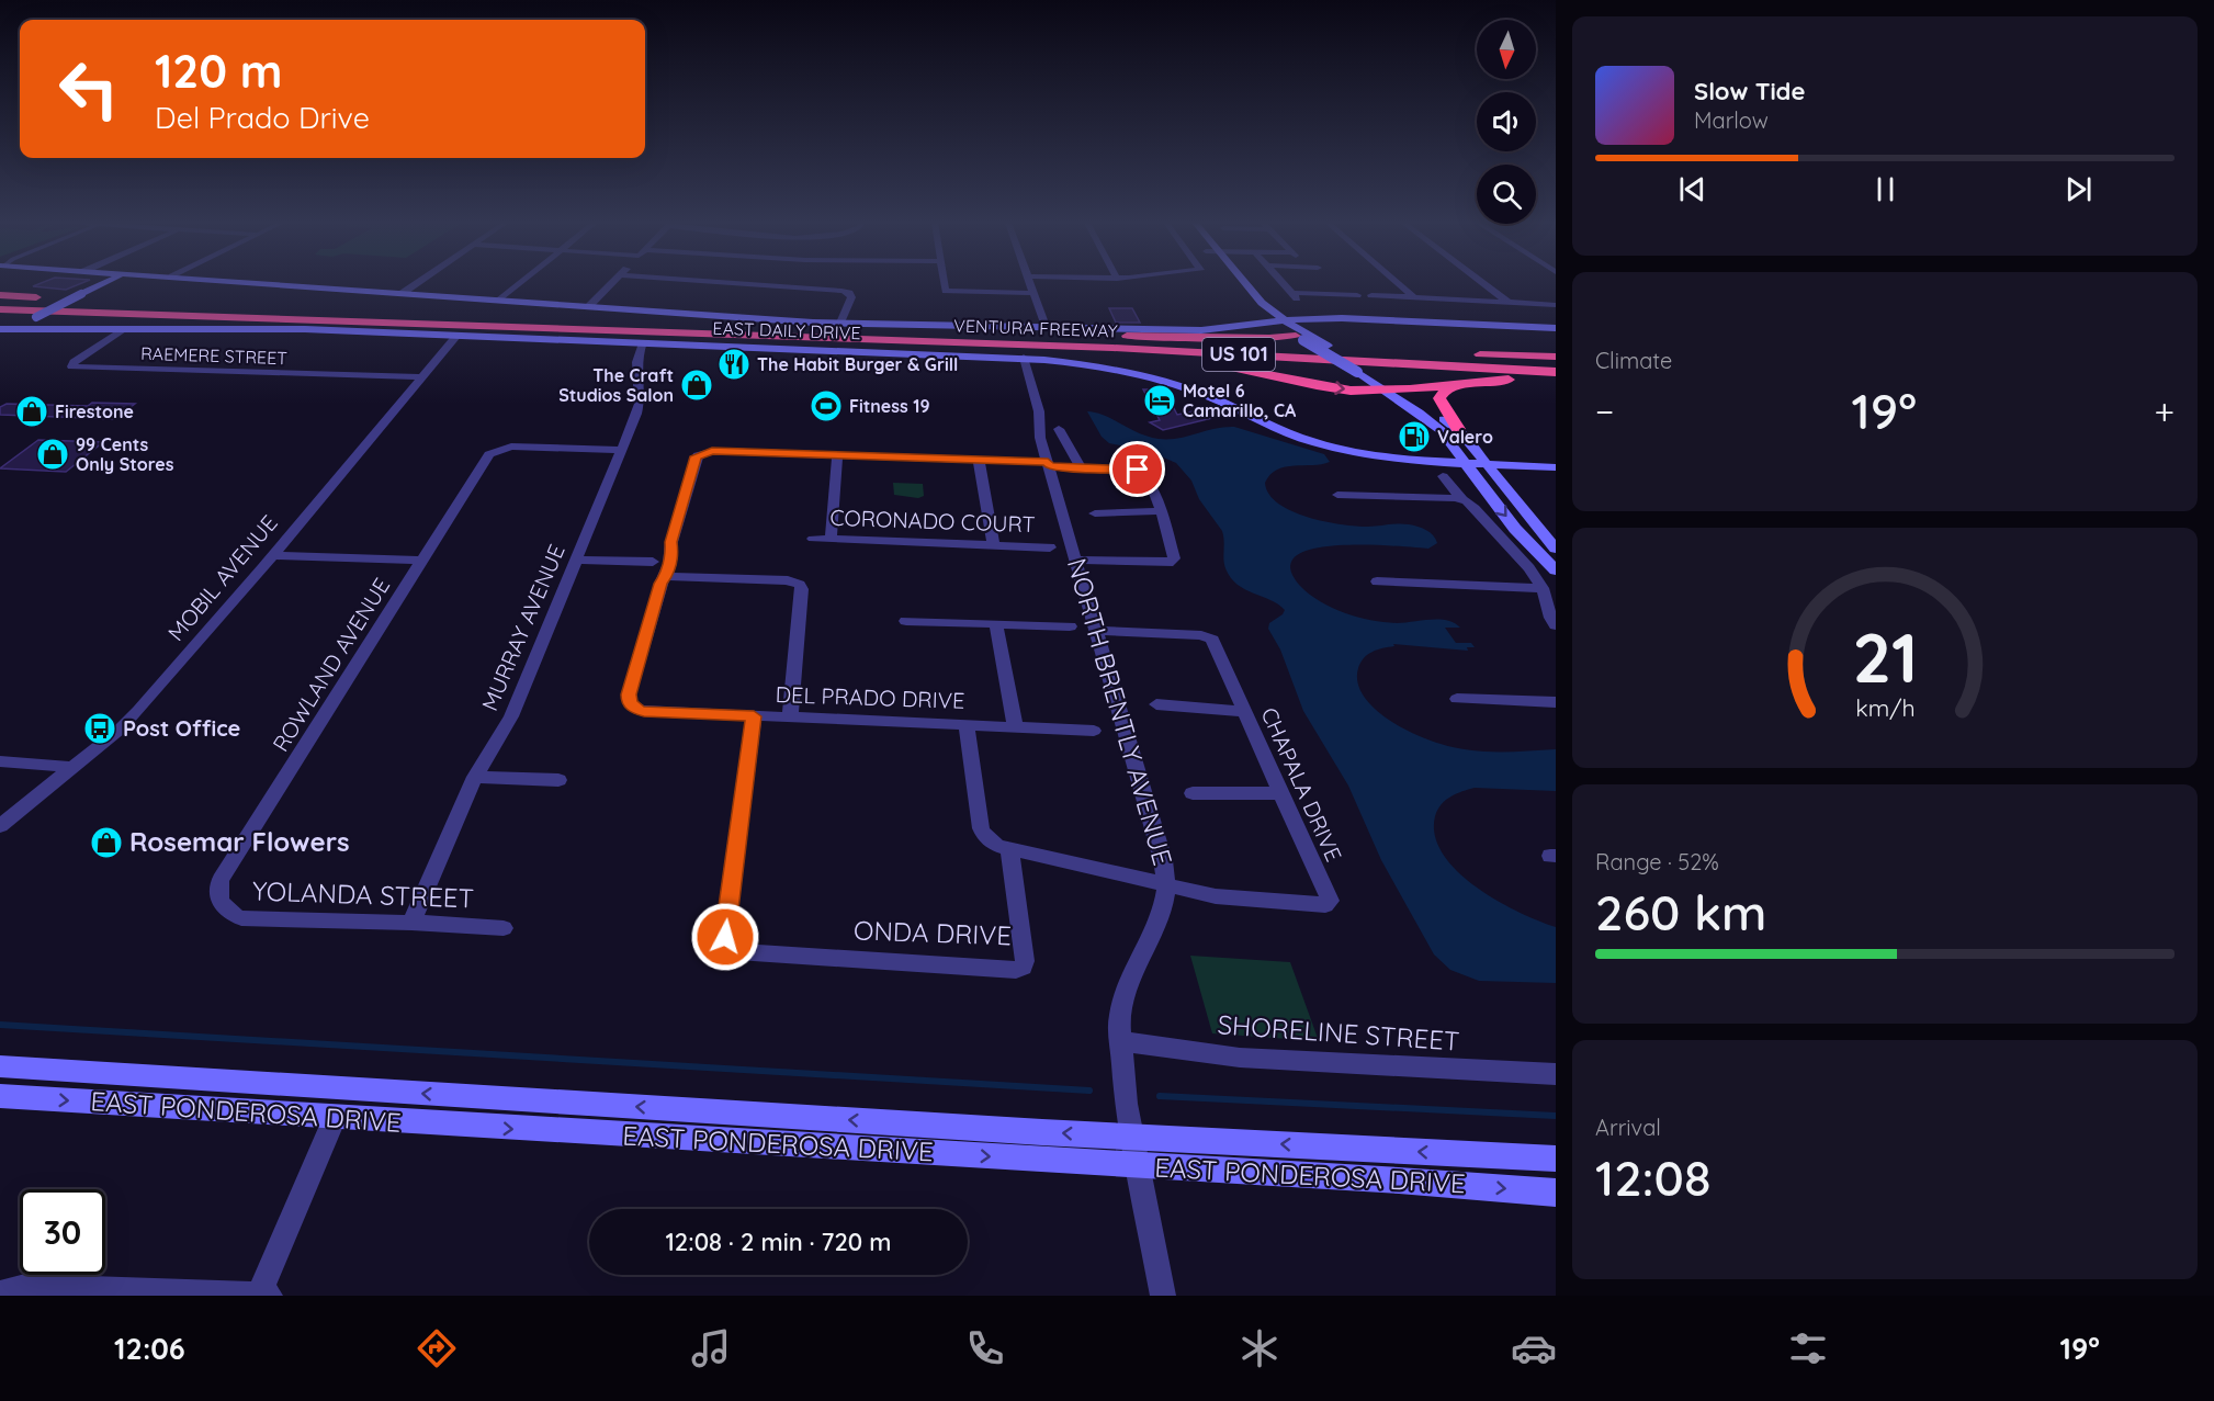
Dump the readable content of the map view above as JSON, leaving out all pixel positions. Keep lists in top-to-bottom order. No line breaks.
{"streets":{"highway":["VENTURA FREEWAY","US 101"],"main road":["EAST DAILY DRIVE","EAST PONDEROSA DRIVE"],"street":["RAEMERE STREET","CORONADO COURT","MOBIL AVENUE","MURRAY AVENUE","ROWLAND AVENUE","DEL PRADO DRIVE","NORTH BRENTLY AVENUE","CHAPALA DRIVE","YOLANDA STREET","ONDA DRIVE","SHORELINE STREET"]},"crossings":[["EAST DAILY DRIVE","RAEMERE STREET"],["EAST DAILY DRIVE","MOBIL AVENUE"],["EAST DAILY DRIVE","MURRAY AVENUE"],["EAST DAILY DRIVE","NORTH BRENTLY AVENUE"],["RAEMERE STREET","MOBIL AVENUE"],["MURRAY AVENUE","ROWLAND AVENUE"],["MURRAY AVENUE","YOLANDA STREET"],["ROWLAND AVENUE","YOLANDA STREET"],["DEL PRADO DRIVE","ONDA DRIVE"],["NORTH BRENTLY AVENUE","CHAPALA DRIVE"],["NORTH BRENTLY AVENUE","SHORELINE STREET"],["NORTH BRENTLY AVENUE","EAST PONDEROSA DRIVE"]],"places":{"restaurant":["The Habit Burger & Grill"],"shop":["The Craft Studios Salon","Firestone","99 Cents Only Stores","Rosemar Flowers"],"hotel":["Motel 6 Camarillo, CA"],"sports":["Fitness 19"],"fuel station":["Valero"],"bus stop":["Post Office"]},"north":"bottom","page":{"turn":["120 m","Del Prado Drive"],"song":["Slow Tide","Marlow"],"tile":["Climate",["Range · 52%","260 km"],["Arrival","12:08"]],"heat":["−","19°","+"],"limit":"30","trip":"12:08 · 2 min · 720 m","tabs":["12:06","19°"],"gauge":["21","km/h"]}}
